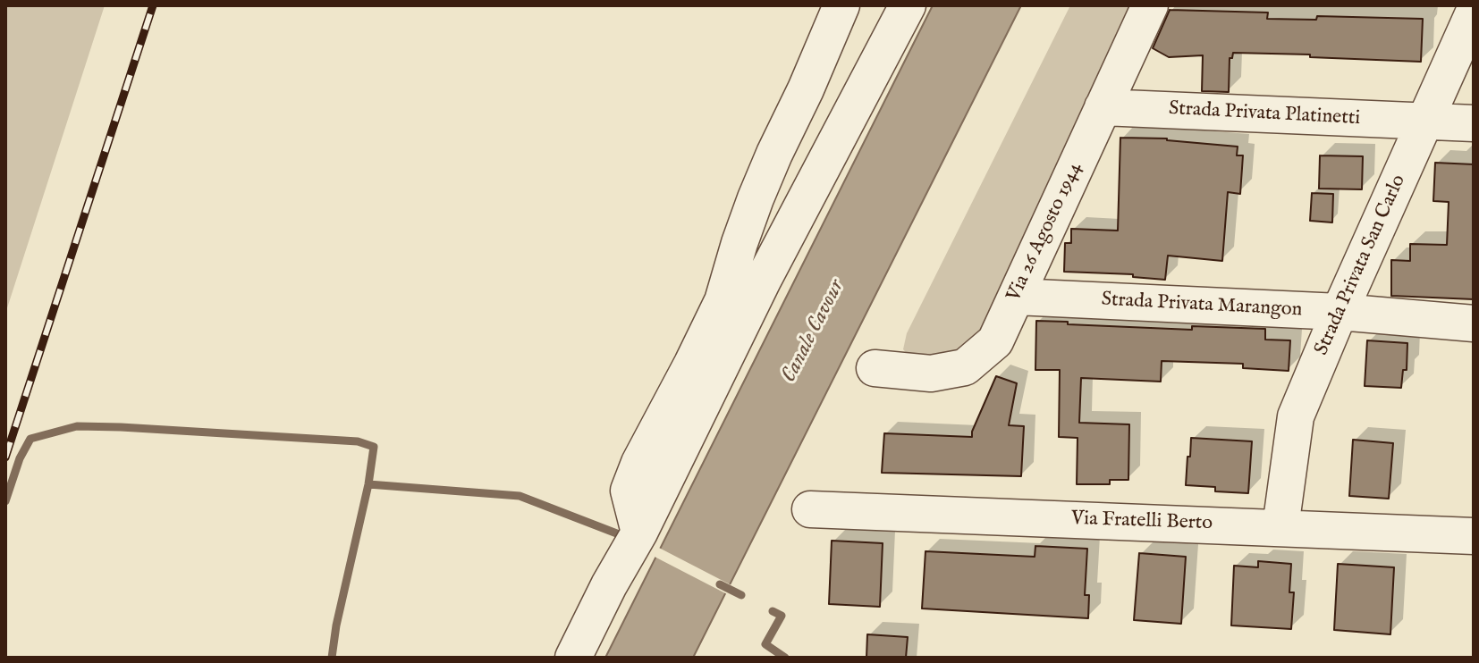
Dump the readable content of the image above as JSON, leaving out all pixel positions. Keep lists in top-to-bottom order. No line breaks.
{"streets":{"street":["Strada Privata Platinetti","Via 26 Agosto 1944","Strada Privata San Carlo","Strada Privata Marangon","Via Fratelli Berto"]},"crossings":[["Strada Privata Platinetti","Via 26 Agosto 1944"],["Strada Privata Platinetti","Strada Privata San Carlo"],["Via 26 Agosto 1944","Strada Privata Marangon"],["Strada Privata San Carlo","Strada Privata Marangon"],["Strada Privata San Carlo","Via Fratelli Berto"]],"water":["Canale Cavour"]}
